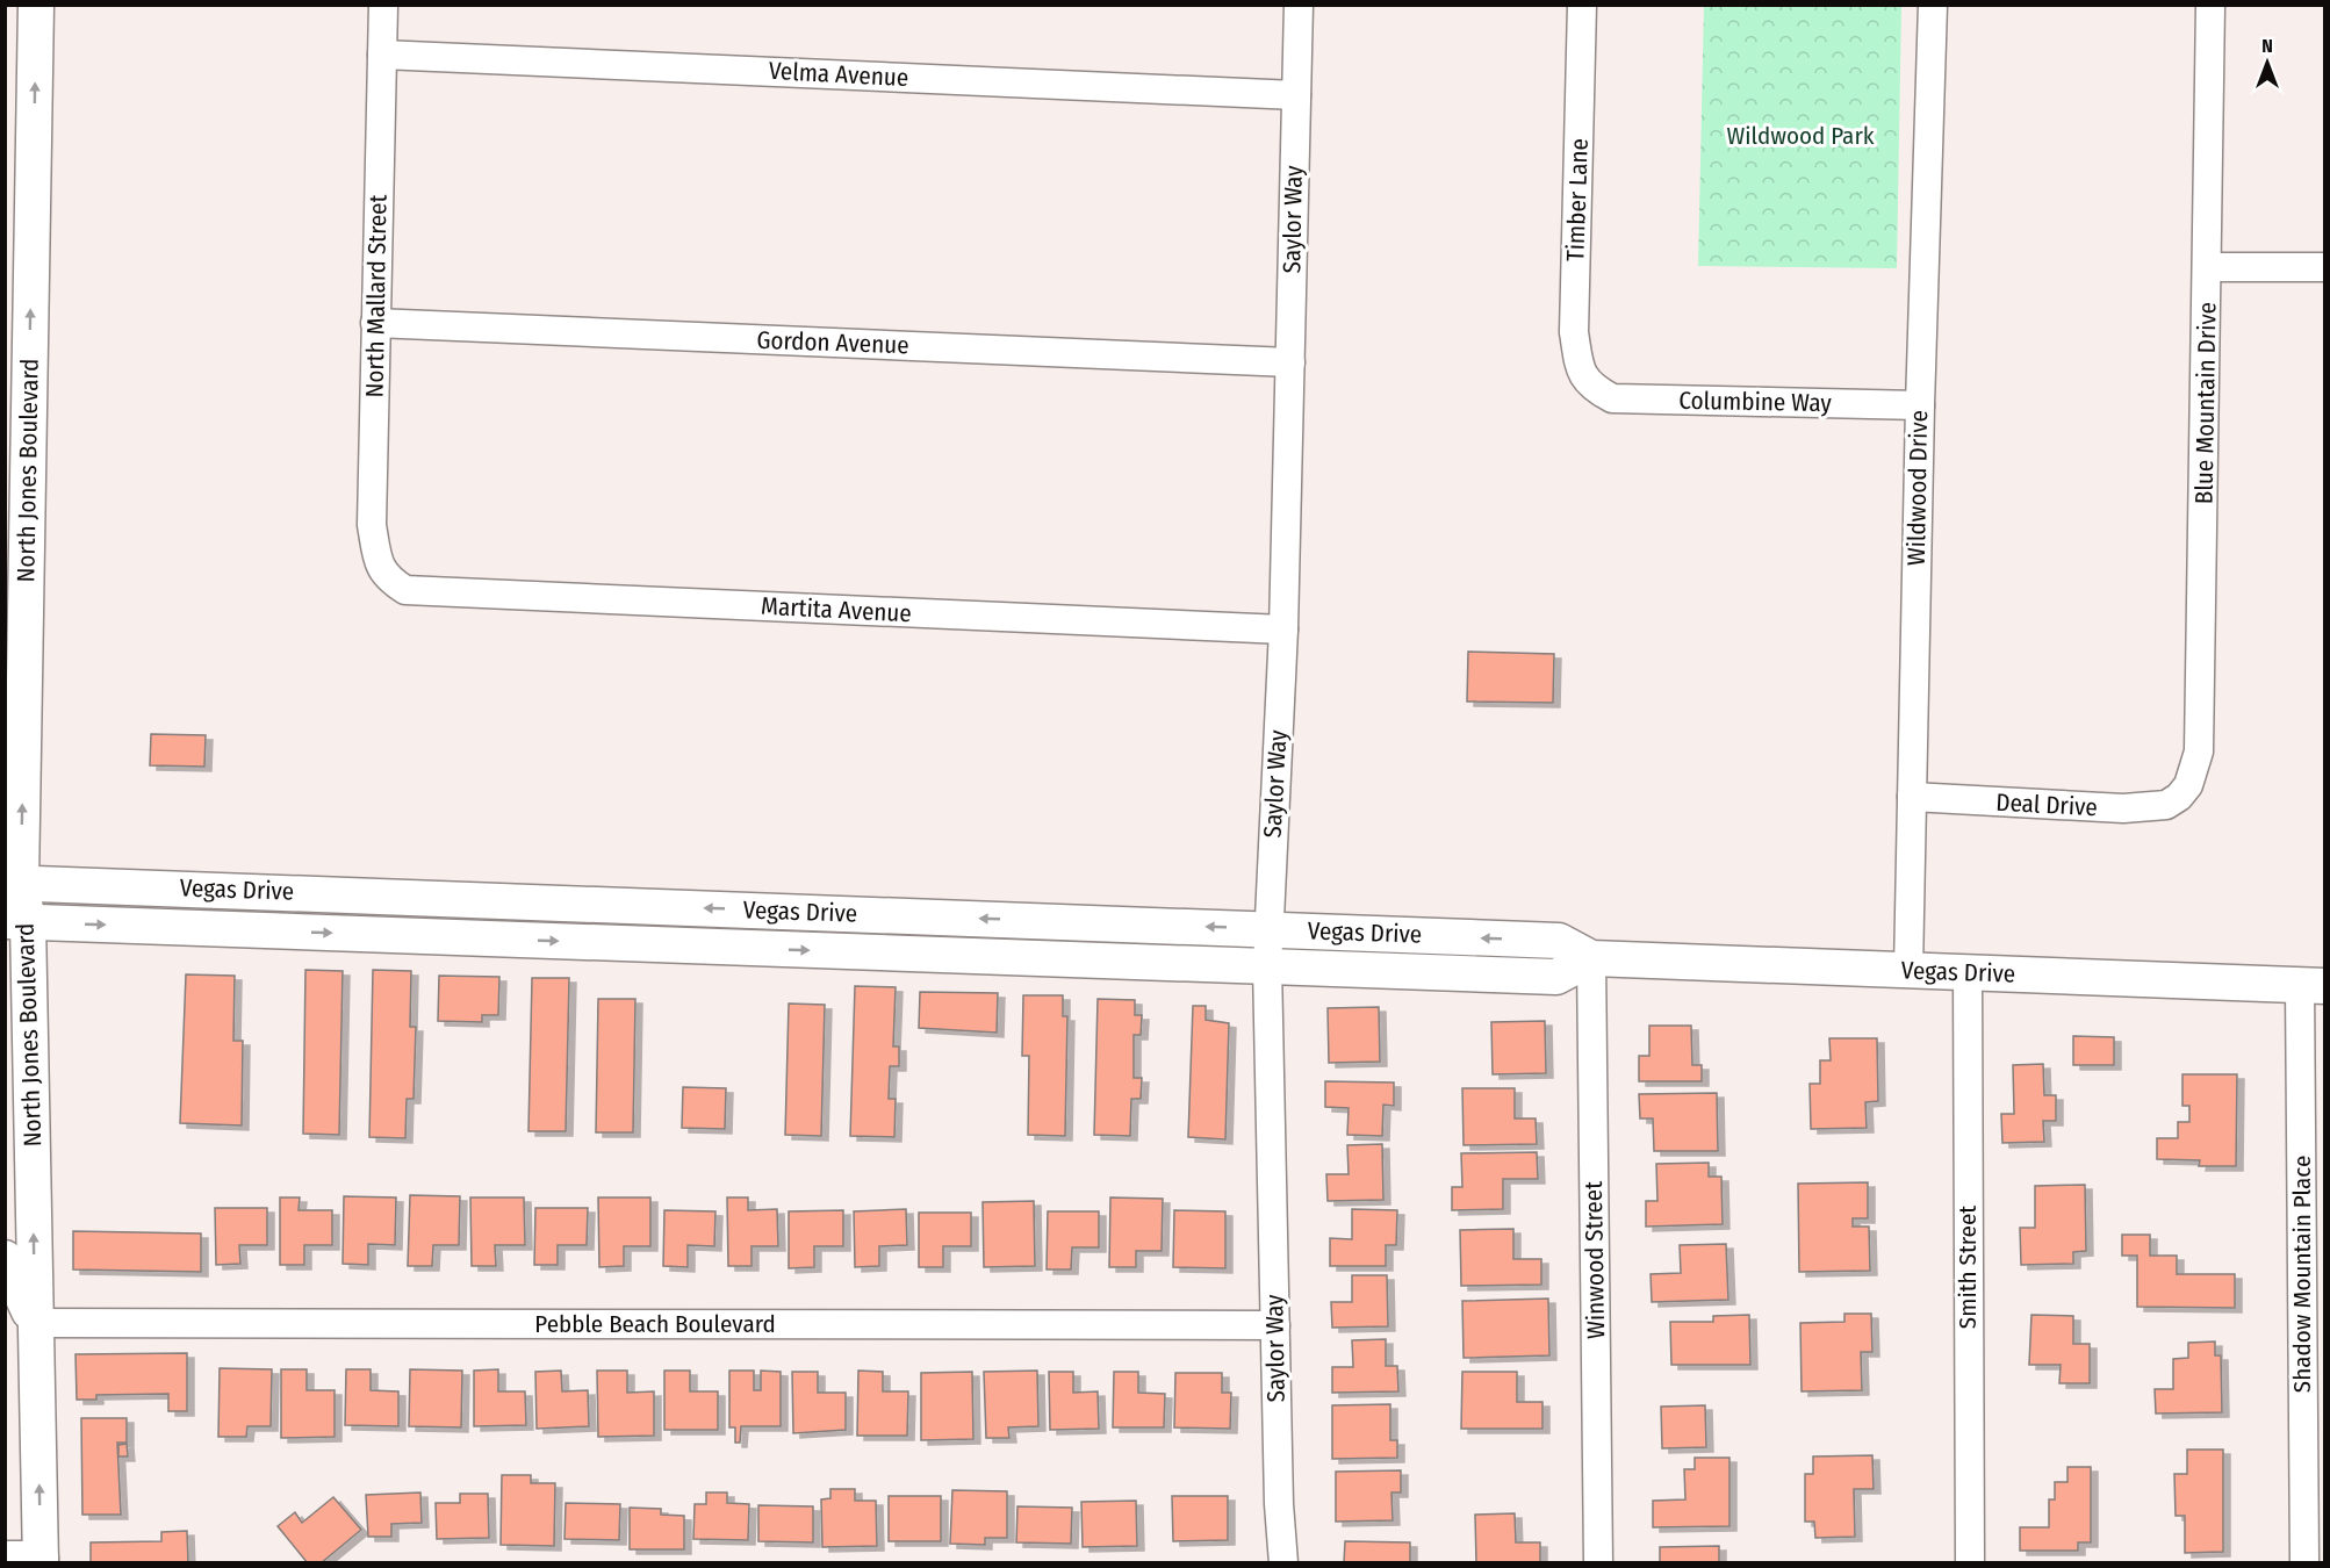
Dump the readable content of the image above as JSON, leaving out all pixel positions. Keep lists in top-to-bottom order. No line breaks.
{"streets":{"main road":["North Jones Boulevard","Vegas Drive"],"street":["Velma Avenue","Timber Lane","Saylor Way","North Mallard Street","Gordon Avenue","Columbine Way","Blue Mountain Drive","Wildwood Drive","Martita Avenue","Deal Drive","Winwood Street","Smith Street","Shadow Mountain Place","Pebble Beach Boulevard"]},"crossings":[["Velma Avenue","Saylor Way"],["Velma Avenue","North Mallard Street"],["Timber Lane","Columbine Way"],["Saylor Way","Gordon Avenue"],["Saylor Way","Martita Avenue"],["Saylor Way","Vegas Drive"],["Saylor Way","Pebble Beach Boulevard"],["North Mallard Street","Gordon Avenue"],["North Mallard Street","Martita Avenue"],["Columbine Way","Wildwood Drive"],["Blue Mountain Drive","Deal Drive"],["North Jones Boulevard","Vegas Drive"],["North Jones Boulevard","Pebble Beach Boulevard"],["Wildwood Drive","Deal Drive"],["Wildwood Drive","Vegas Drive"],["Vegas Drive","Winwood Street"],["Vegas Drive","Smith Street"],["Vegas Drive","Shadow Mountain Place"]],"one_way":["North Jones Boulevard"],"parks":["Wildwood Park"],"north":"top"}
